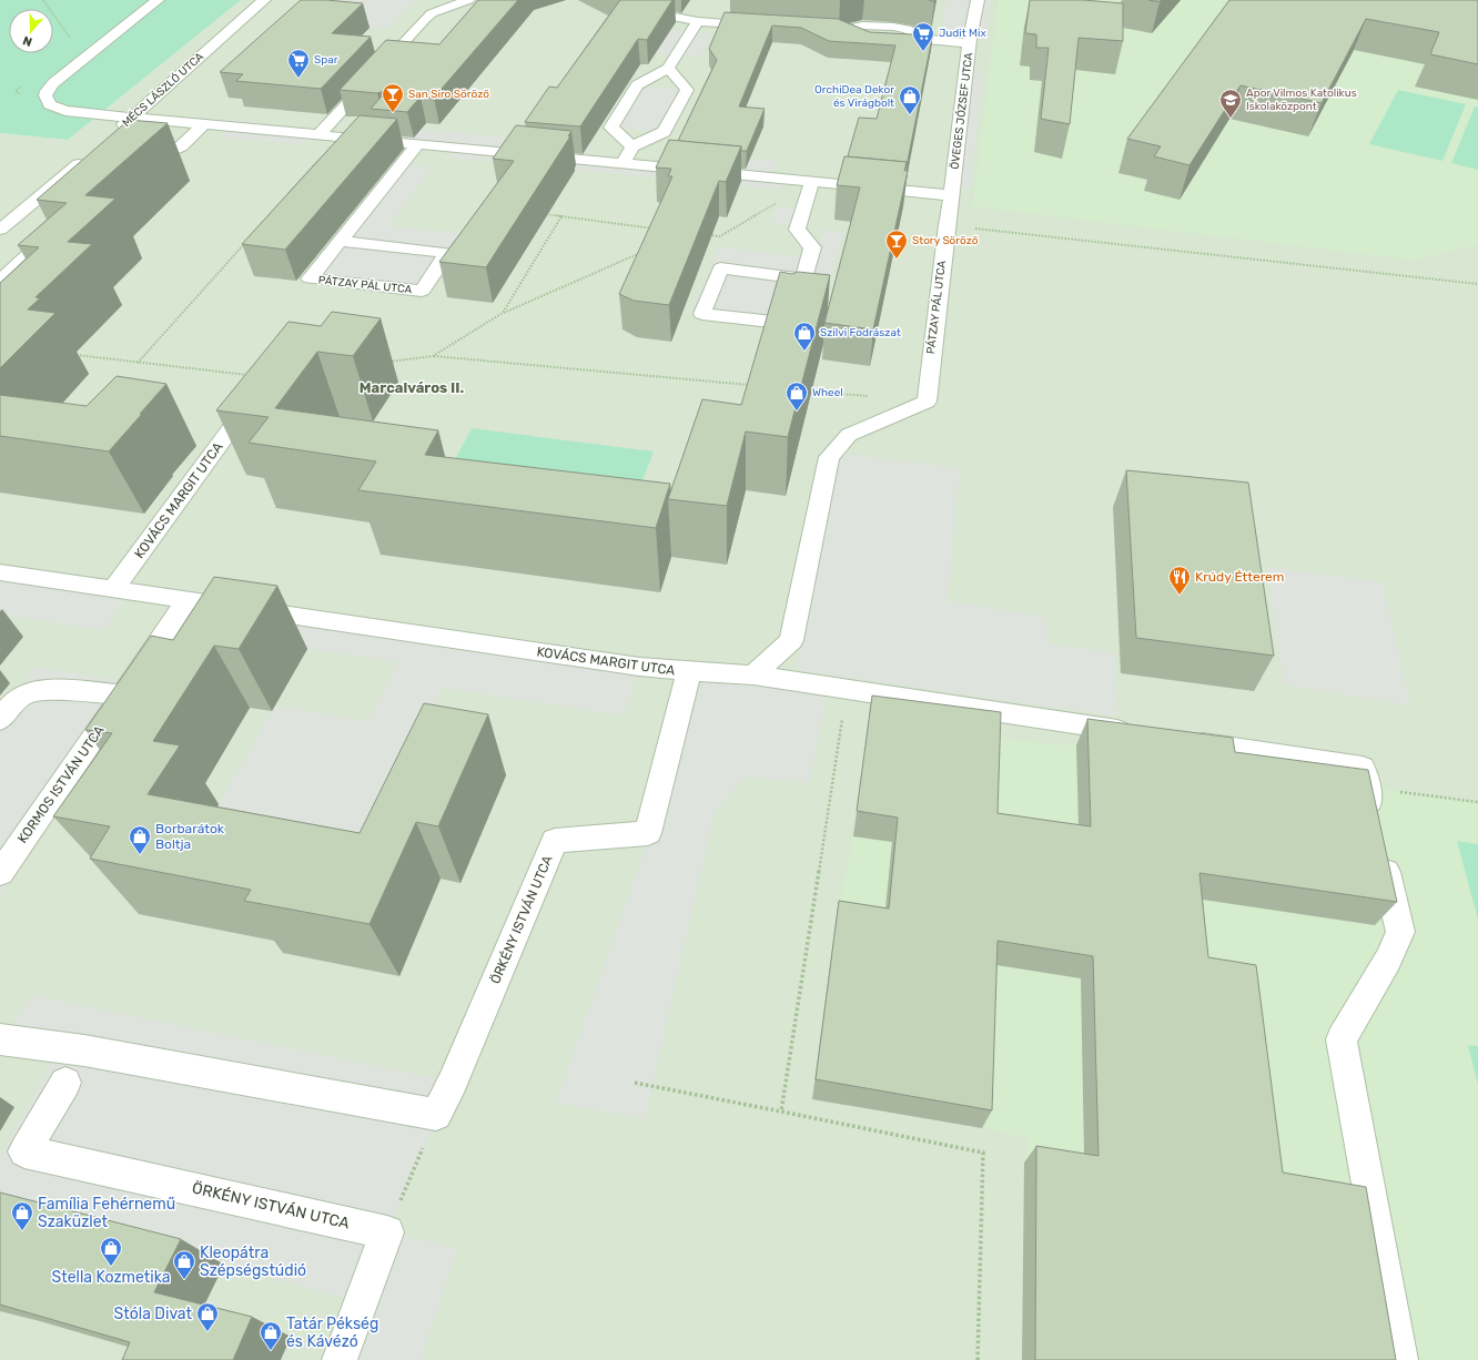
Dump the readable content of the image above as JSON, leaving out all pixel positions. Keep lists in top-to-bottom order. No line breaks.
{"streets":{"street":["MÉCS LÁSZLÓ UTCA","ÖVEGES JÓZSEF UTCA","PÁTZAY PÁL UTCA","KOVÁCS MARGIT UTCA","KORMOS ISTVÁN UTCA","ÖRKÉNY ISTVÁN UTCA"]},"crossings":[["ÖVEGES JÓZSEF UTCA","PÁTZAY PÁL UTCA"],["PÁTZAY PÁL UTCA","KOVÁCS MARGIT UTCA"],["KOVÁCS MARGIT UTCA","KORMOS ISTVÁN UTCA"],["KOVÁCS MARGIT UTCA","ÖRKÉNY ISTVÁN UTCA"]],"districts":["Marcalváros II."],"places":{"supermarket":["Judit Mix","Spar"],"bar":["San Siro Söröző","Story Söröző"],"shop":["OrchiDea Dekor és Virágbolt","Szilvi Fodrászat","Wheel","Borbarátok Boltja","Família Fehérnemű Szaküzlet","Stella Kozmetika","Kleopátra Szépségstúdió","Stóla Divat","Tatár Pékség és Kávézó"],"school or university":["Apor Vilmos Katolikus Iskolaközpont"],"restaurant":["Krúdy Étterem"]},"north":"bottom"}
